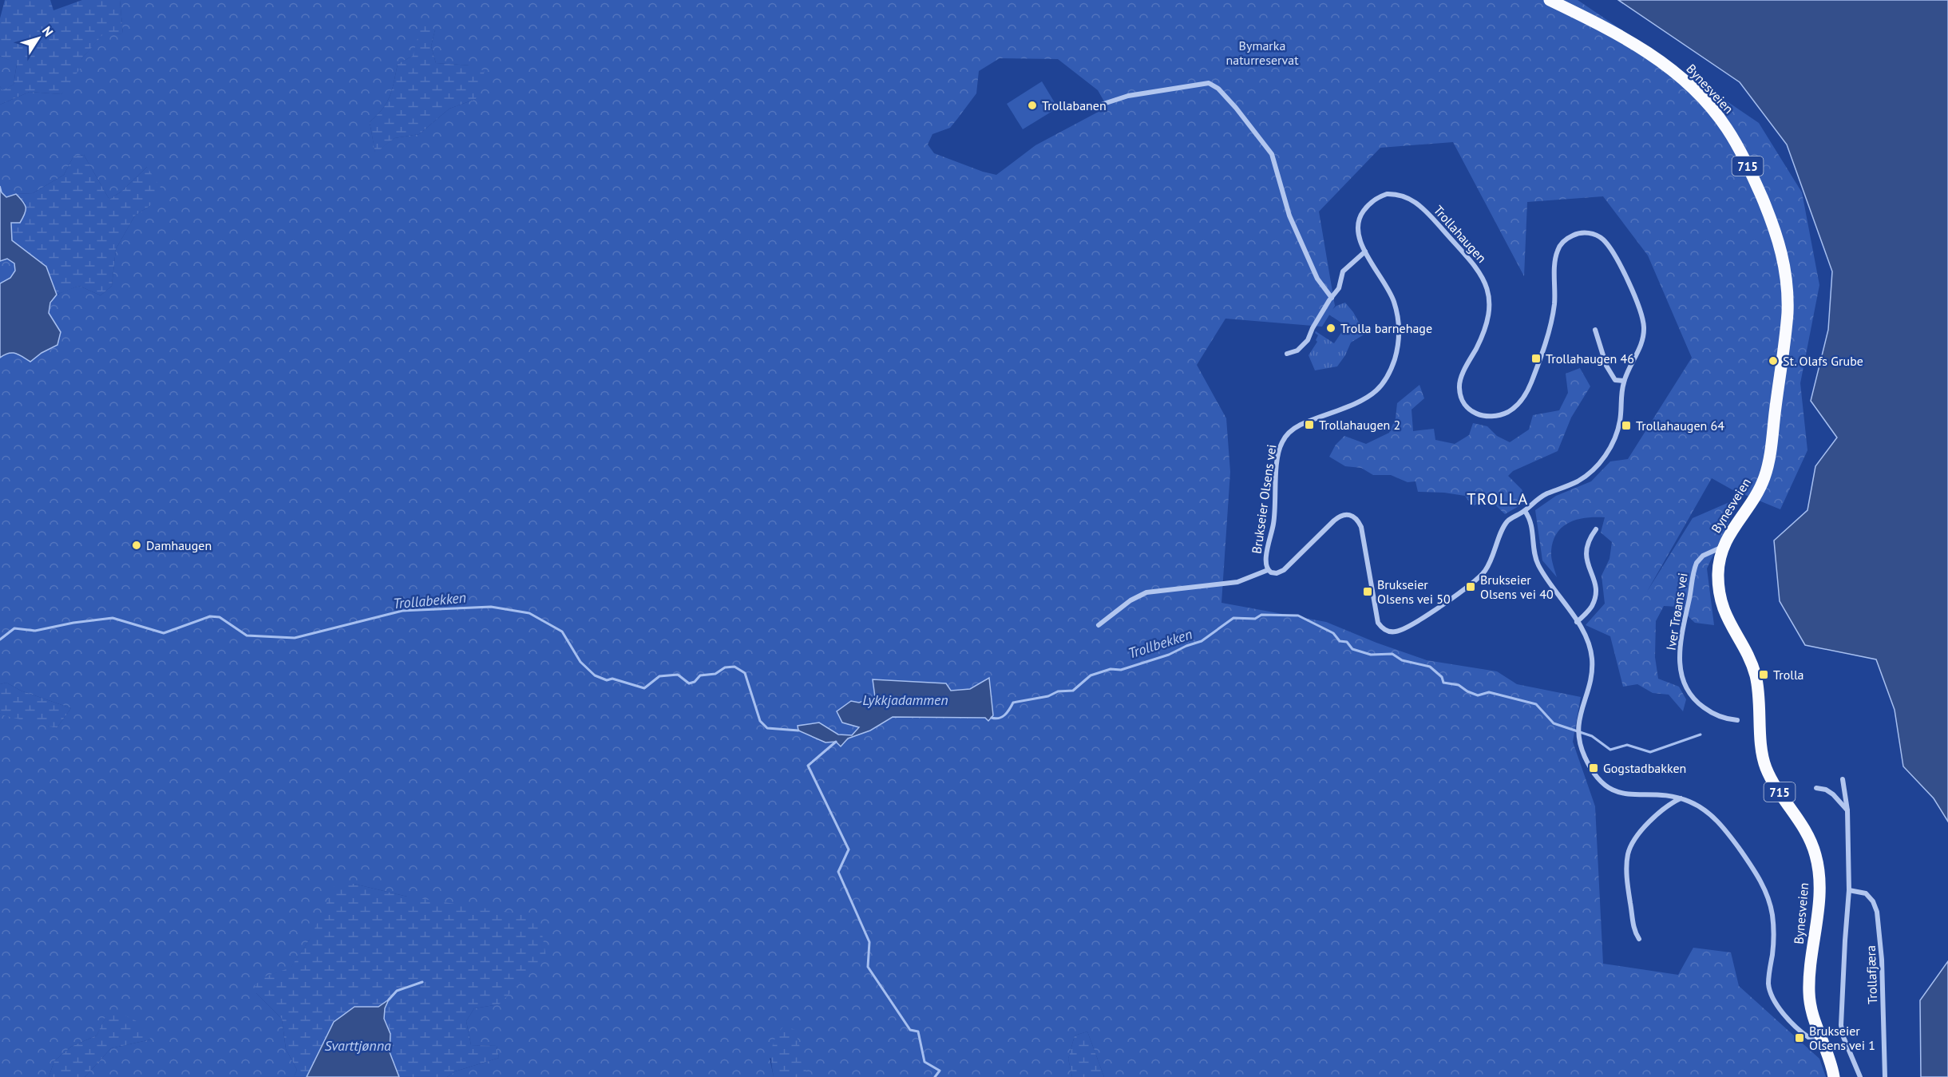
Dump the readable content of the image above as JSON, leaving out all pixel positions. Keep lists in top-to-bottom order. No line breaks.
{"streets":{"main road":["Bynesveien","715"],"street":["Trollahaugen","Brukseier Olsens vei","Iver Trøans vei","Trollafjæra"]},"crossings":[["Bynesveien","Iver Trøans vei"],["Trollahaugen","Brukseier Olsens vei"]],"districts":["TROLLA"],"water":["Trollabekken","Trollbekken","Lykkjadammen","Svarttjønna"],"parks":["Bymarka naturreservat"],"places":{"other":["Trollabanen","Trolla barnehage","St. Olafs Grube","Damhaugen"],"transit":["Trollahaugen 46","Trollahaugen 2","Trollahaugen 64","Brukseier Olsens vei 40","Brukseier Olsens vei 50","Trolla","Gogstadbakken","Brukseier Olsens vei 1"]},"north":"top right"}
